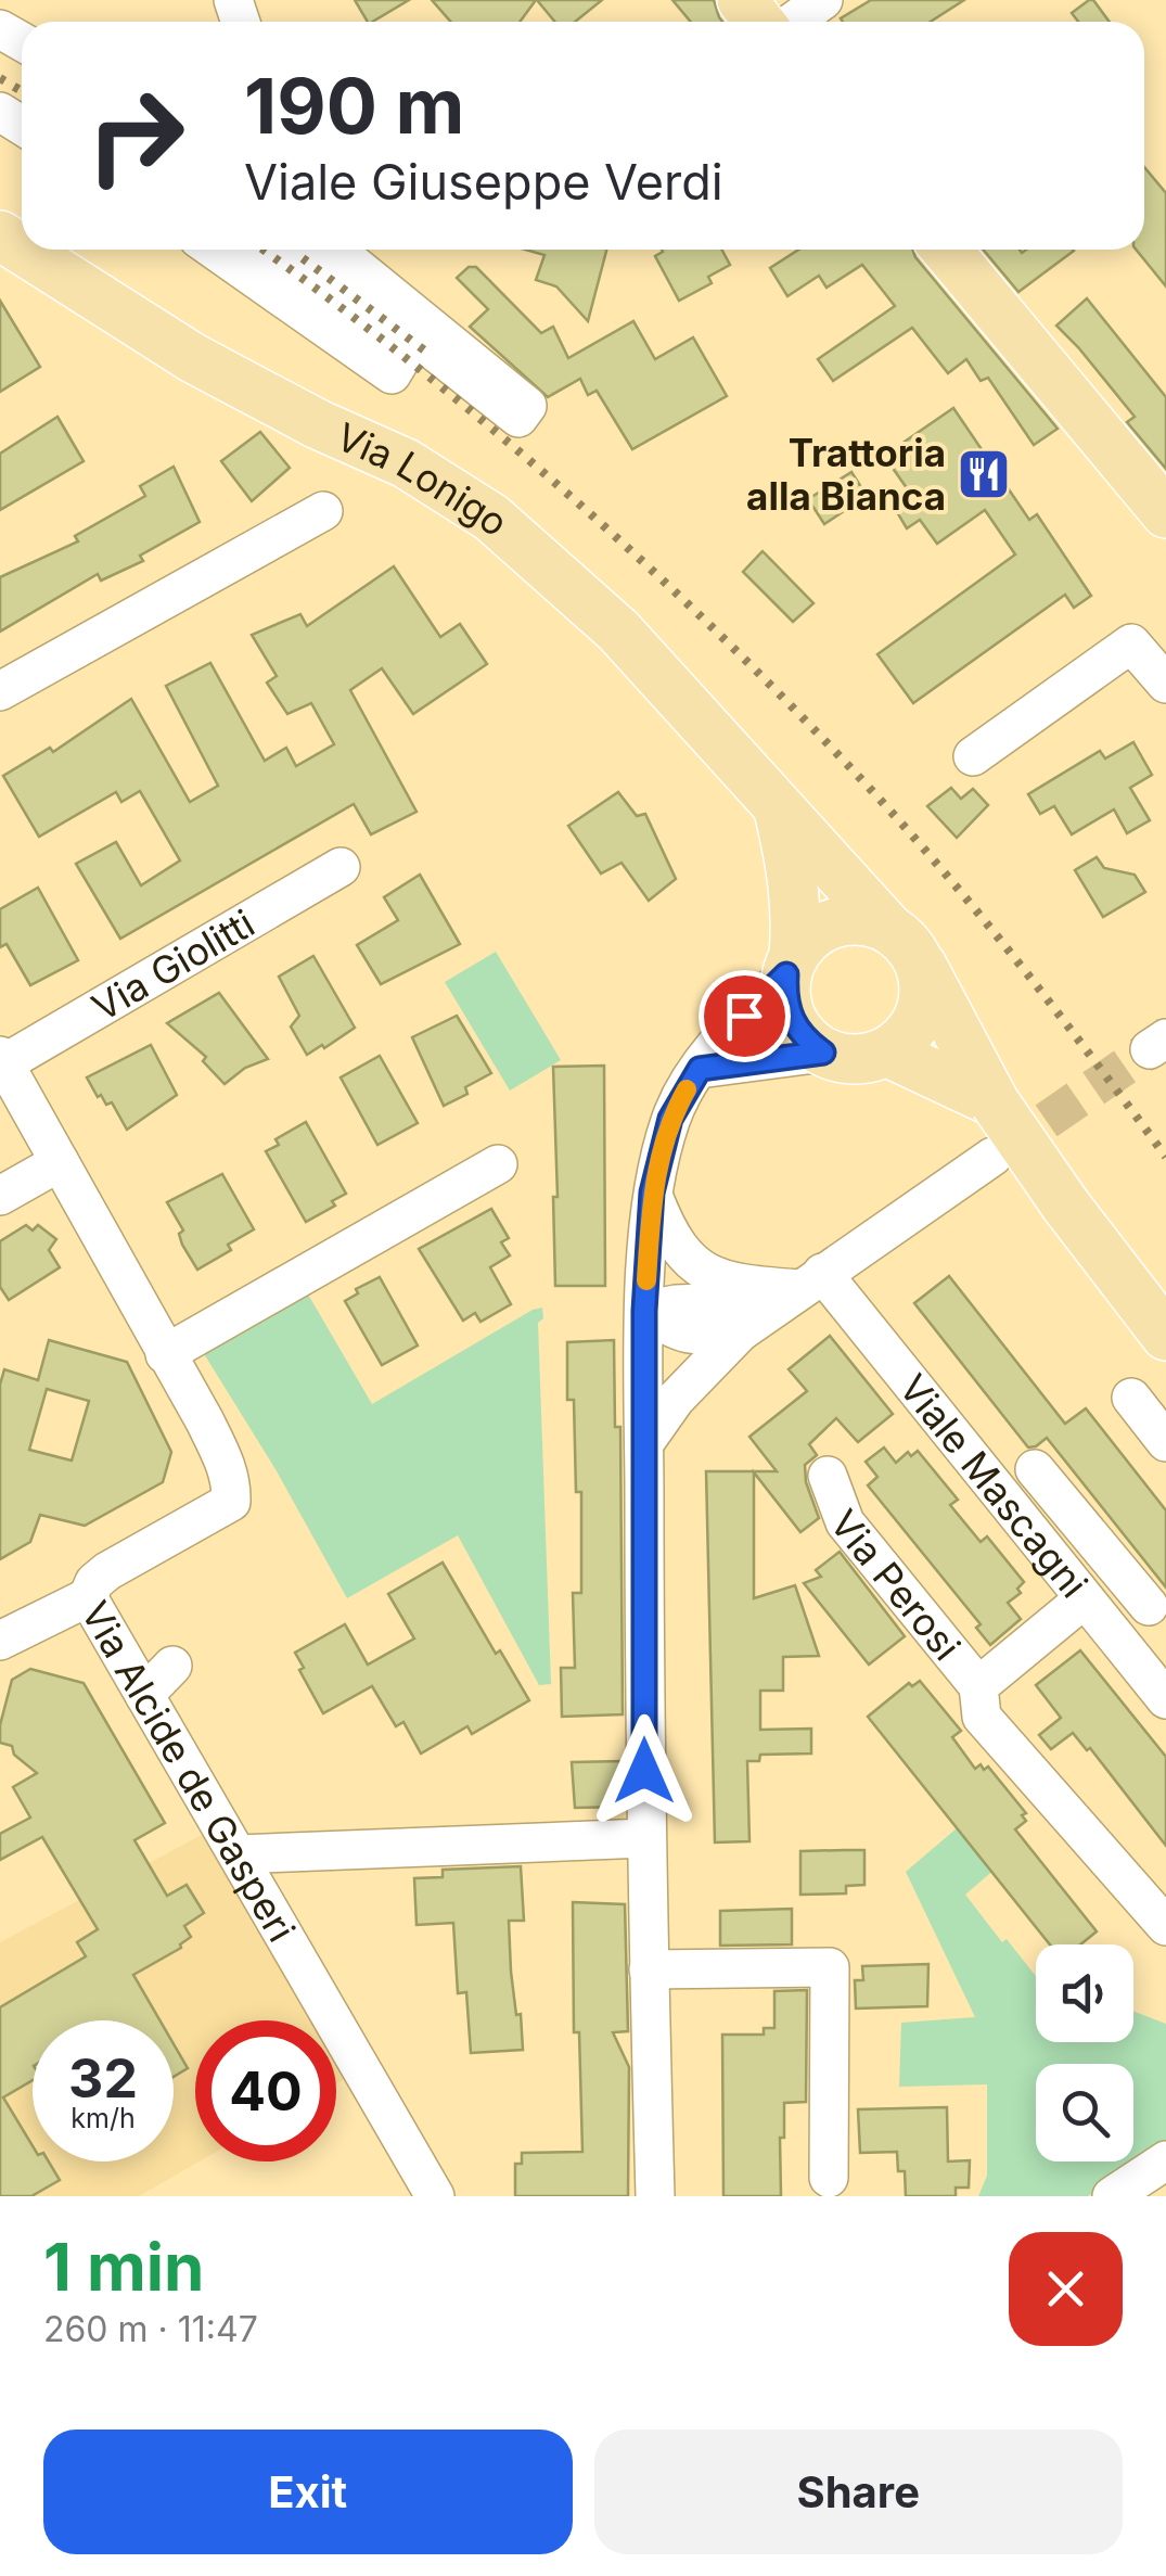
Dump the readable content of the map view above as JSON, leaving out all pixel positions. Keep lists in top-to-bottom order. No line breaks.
{"streets":{"main road":["Via Lonigo"],"street":["Via Giolitti","Viale Mascagni","Via Perosi","Via Alcide de Gasperi"]},"crossings":[["Via Giolitti","Via Alcide de Gasperi"]],"places":{"restaurant":["Trattoria alla Bianca"]},"page":{"turn":["190 m","Viale Giuseppe Verdi"],"speed":"32 km/h","limit":"40","heading":["1 min","260 m · 11:47"],"buttons":["Exit","Share"]}}
